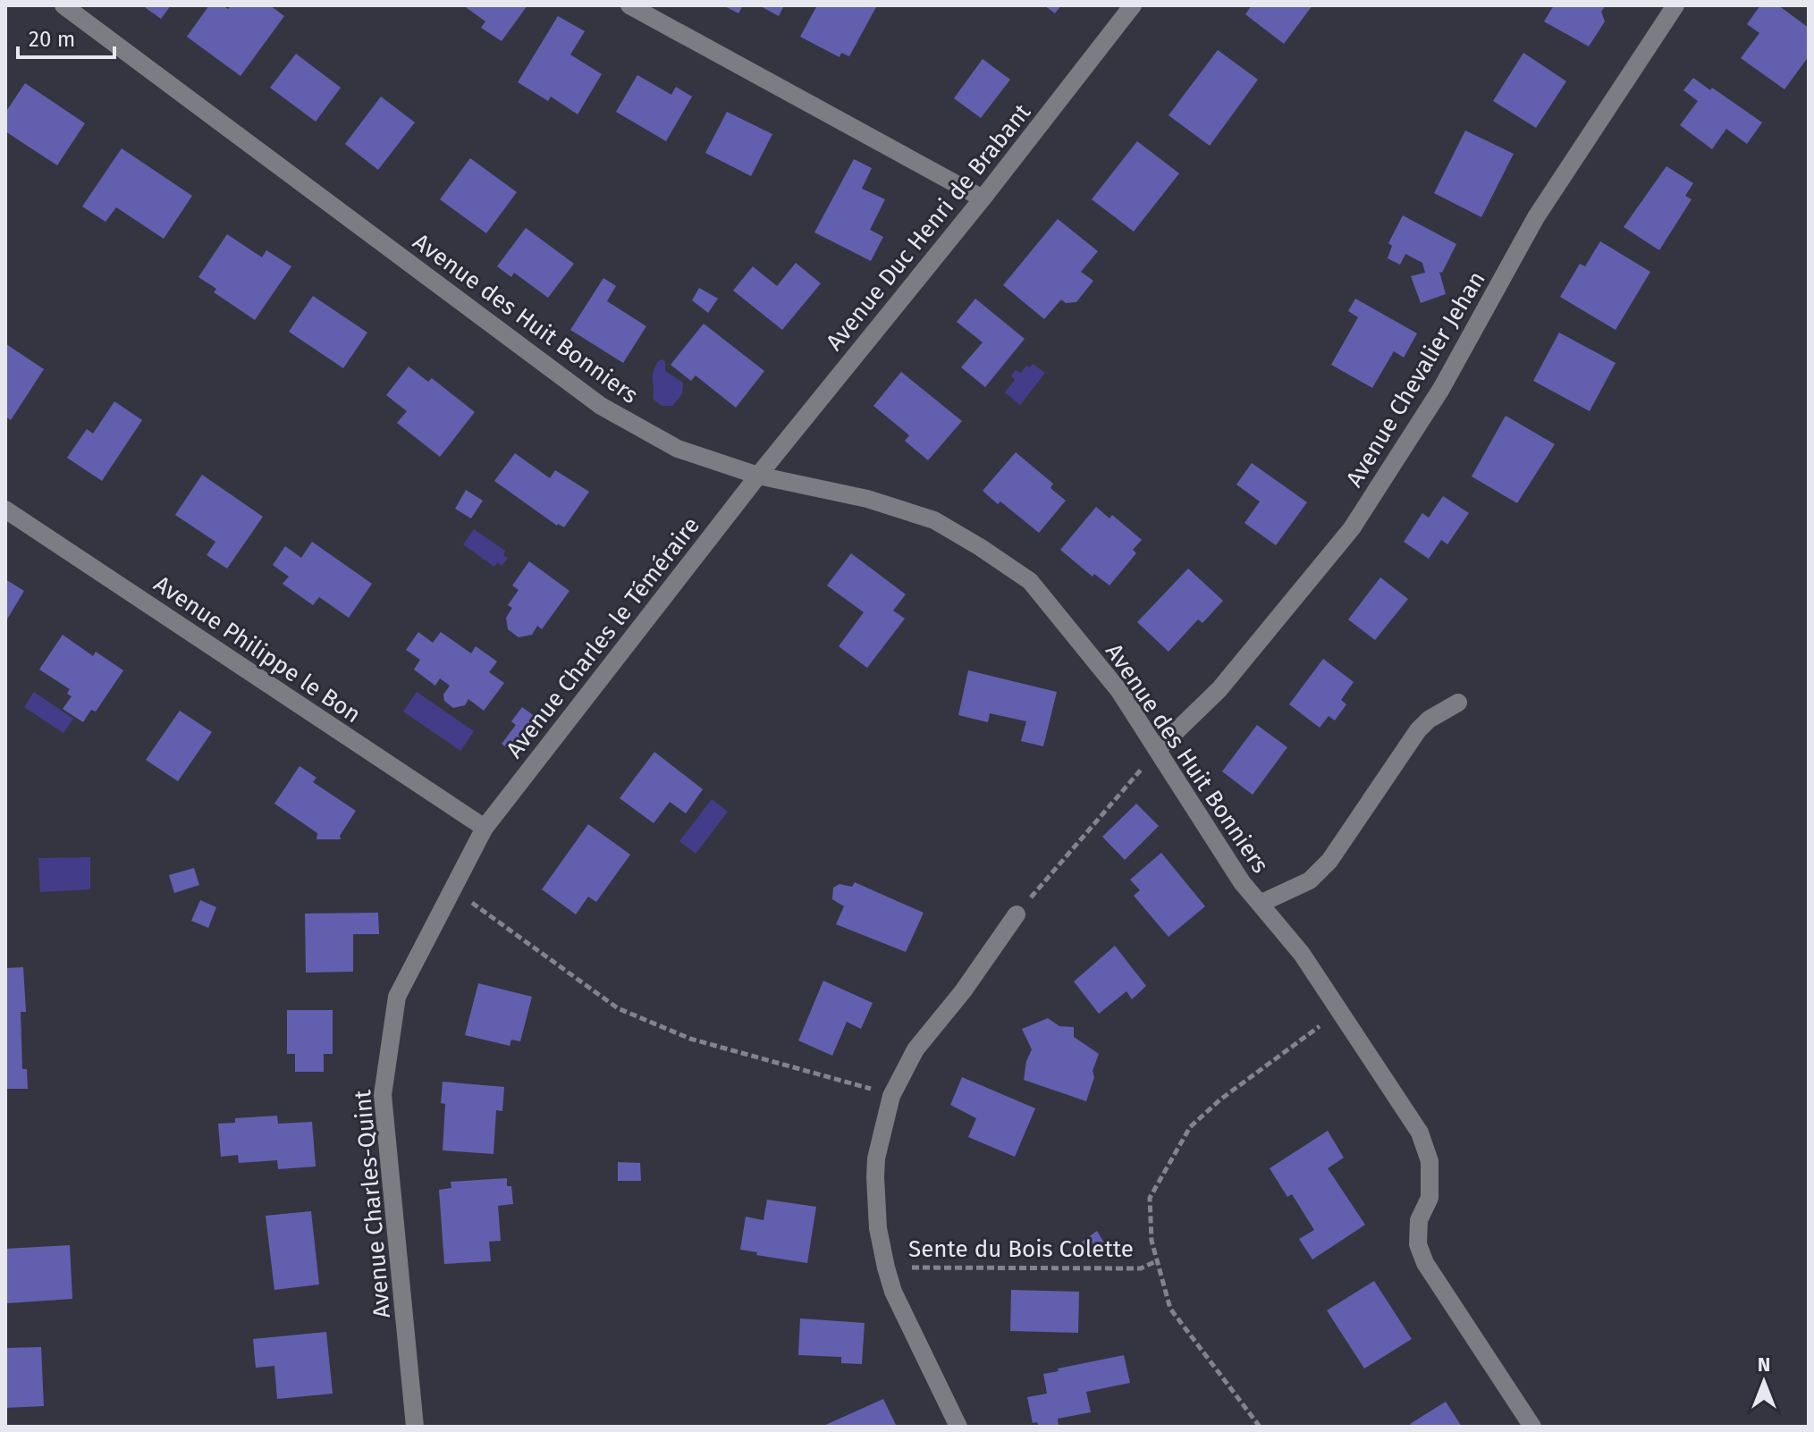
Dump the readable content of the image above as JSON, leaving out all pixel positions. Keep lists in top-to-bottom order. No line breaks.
{"streets":{"street":["Avenue Duc Henri de Brabant","Avenue des Huit Bonniers","Avenue Chevalier Jehan","Avenue Charles le Téméraire","Avenue Philippe le Bon","Avenue Charles-Quint"],"path":["Sente du Bois Colette"]},"crossings":[["Avenue Duc Henri de Brabant","Avenue des Huit Bonniers"],["Avenue Duc Henri de Brabant","Avenue Charles le Téméraire"],["Avenue des Huit Bonniers","Avenue Chevalier Jehan"],["Avenue des Huit Bonniers","Avenue Charles le Téméraire"],["Avenue Charles le Téméraire","Avenue Philippe le Bon"],["Avenue Charles le Téméraire","Avenue Charles-Quint"],["Avenue Philippe le Bon","Avenue Charles-Quint"]],"scale_bar":"20 m","north":"top"}
